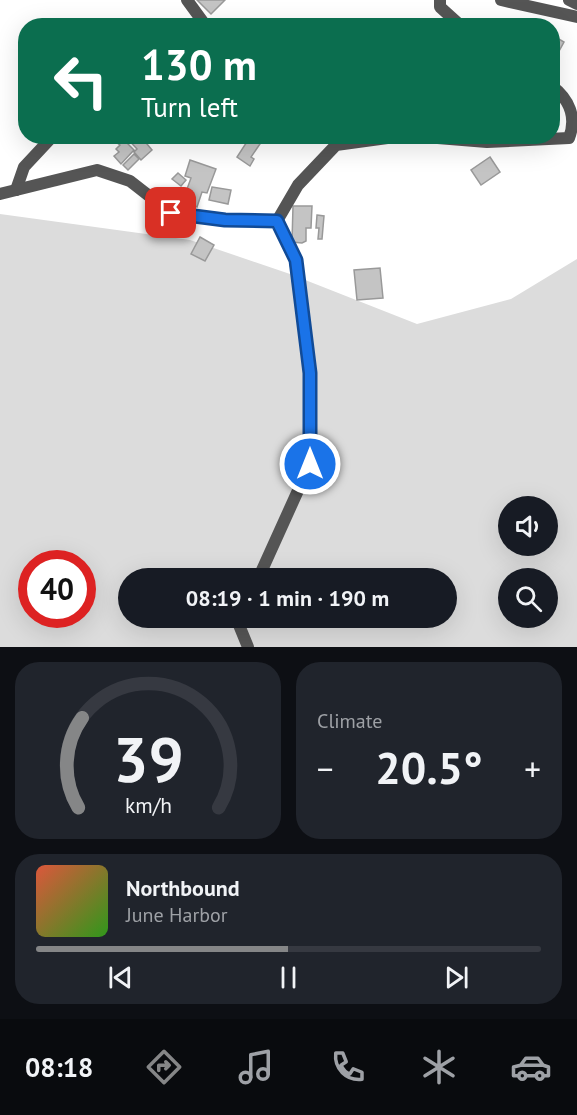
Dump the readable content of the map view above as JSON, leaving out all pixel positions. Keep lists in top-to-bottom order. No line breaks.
{"page":{"turn":["130 m","Turn left"],"limit":"40","trip":"08:19 · 1 min · 190 m","tile":"Climate","heat":["−","20.5°","+"],"song":["Northbound","June Harbor"],"tabs":"08:18","gauge":["39","km/h"]}}
